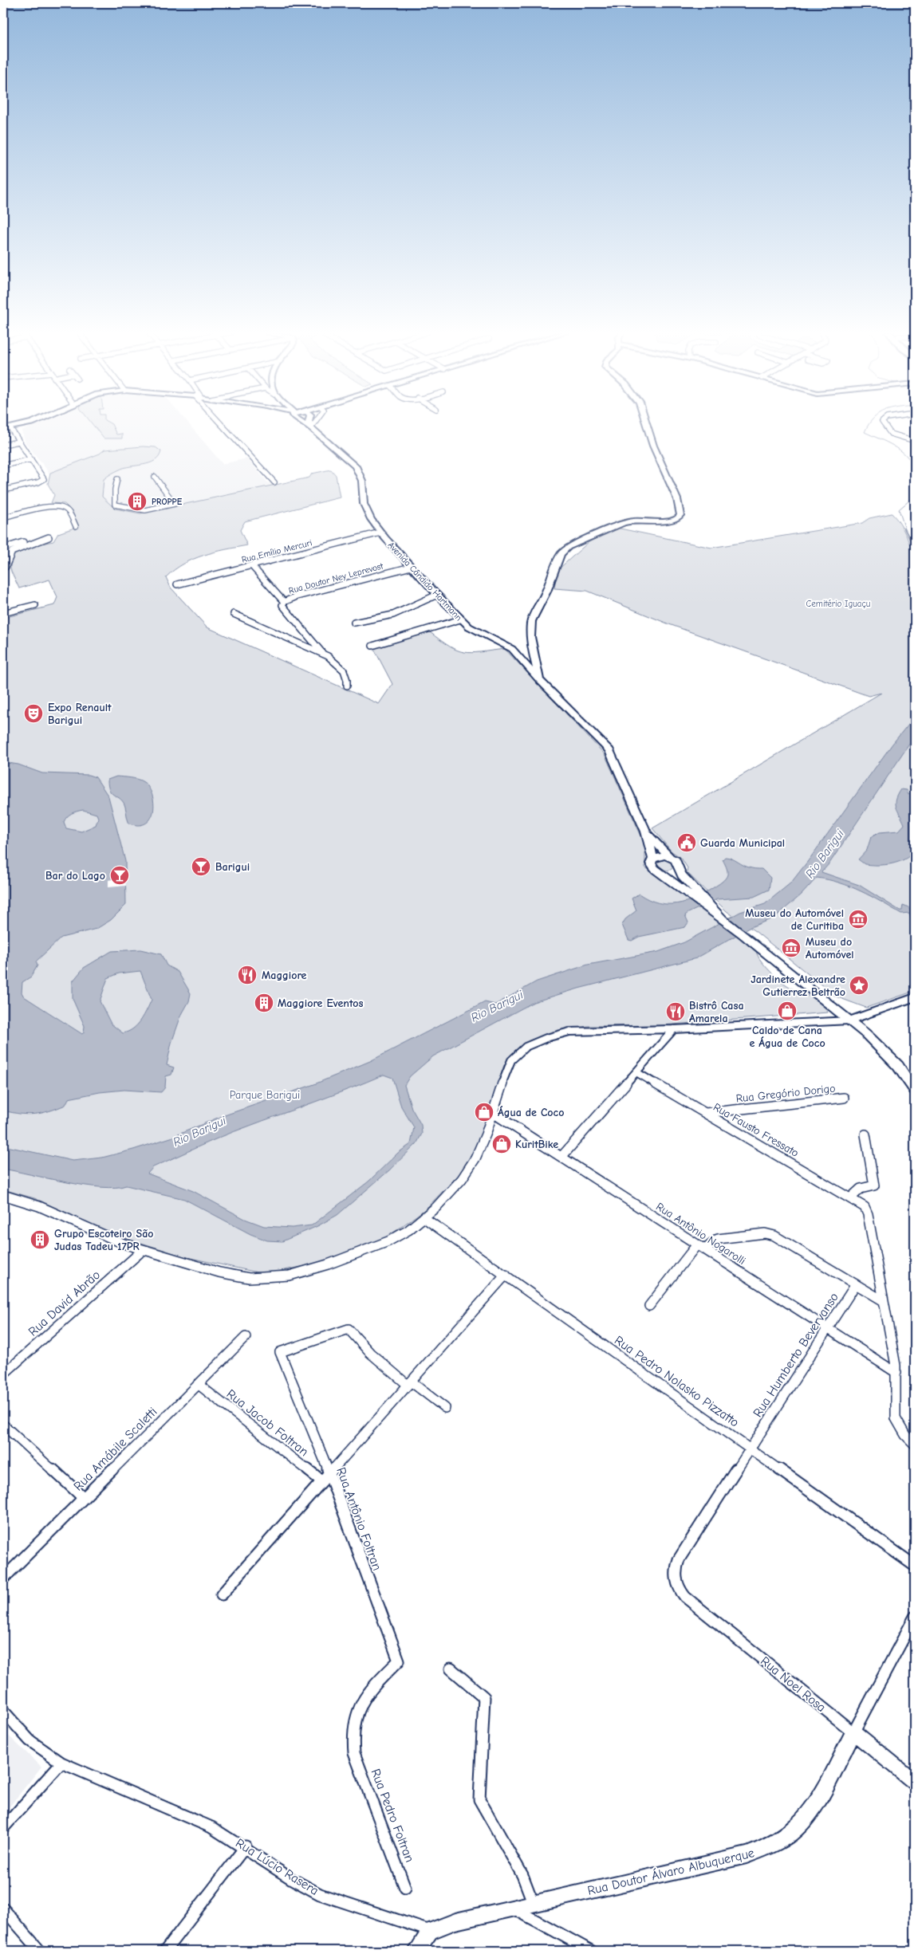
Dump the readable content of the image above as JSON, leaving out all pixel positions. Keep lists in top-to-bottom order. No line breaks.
{"streets":{"main road":["Avenida Cândido Hartmann","Rua Noel Rosa","Rua Doutor Álvaro Albuquerque"],"street":["Rua Emílio Mercuri","Rua Doutor Ney Leprevost","Rua Gregório Dorigo","Rua Fausto Fressato","Rua Antônio Nogarolli","Rua David Abrão","Rua Humberto Bevervanso","Rua Pedro Nolasko Pizzatto","Rua Jacob Foltran","Rua Amábile Scaletti","Rua Antônio Foltran","Rua Pedro Foltran","Rua Lúcio Rasera"]},"crossings":[["Rua Emílio Mercuri","Avenida Cândido Hartmann"],["Rua Doutor Ney Leprevost","Avenida Cândido Hartmann"],["Rua Gregório Dorigo","Rua Fausto Fressato"],["Rua Antônio Nogarolli","Rua Humberto Bevervanso"],["Rua Humberto Bevervanso","Rua Pedro Nolasko Pizzatto"],["Rua Humberto Bevervanso","Rua Noel Rosa"],["Rua Jacob Foltran","Rua Amábile Scaletti"],["Rua Antônio Foltran","Rua Pedro Foltran"],["Rua Noel Rosa","Rua Doutor Álvaro Albuquerque"]],"water":["Rio Barigui"],"parks":["Cemitério Iguaçu","Parque Barigui"],"places":{"building":["PROPPE","Maggiore Eventos","Grupo Escoteiro São Judas Tadeu 17PR"],"theatre":["Expo Renault Barigui"],"public building":["Guarda Municipal"],"bar":["Barigui","Bar do Lago"],"museum":["Museu do Automóvel de Curitiba","Museu do Automóvel"],"restaurant":["Maggiore","Bistrô Casa Amarela"],"place":["Jardinete Alexandre Gutierrez Beltrão"],"shop":["Caldo de Cana e Água de Coco","Água de Coco","KuritBike"]}}
